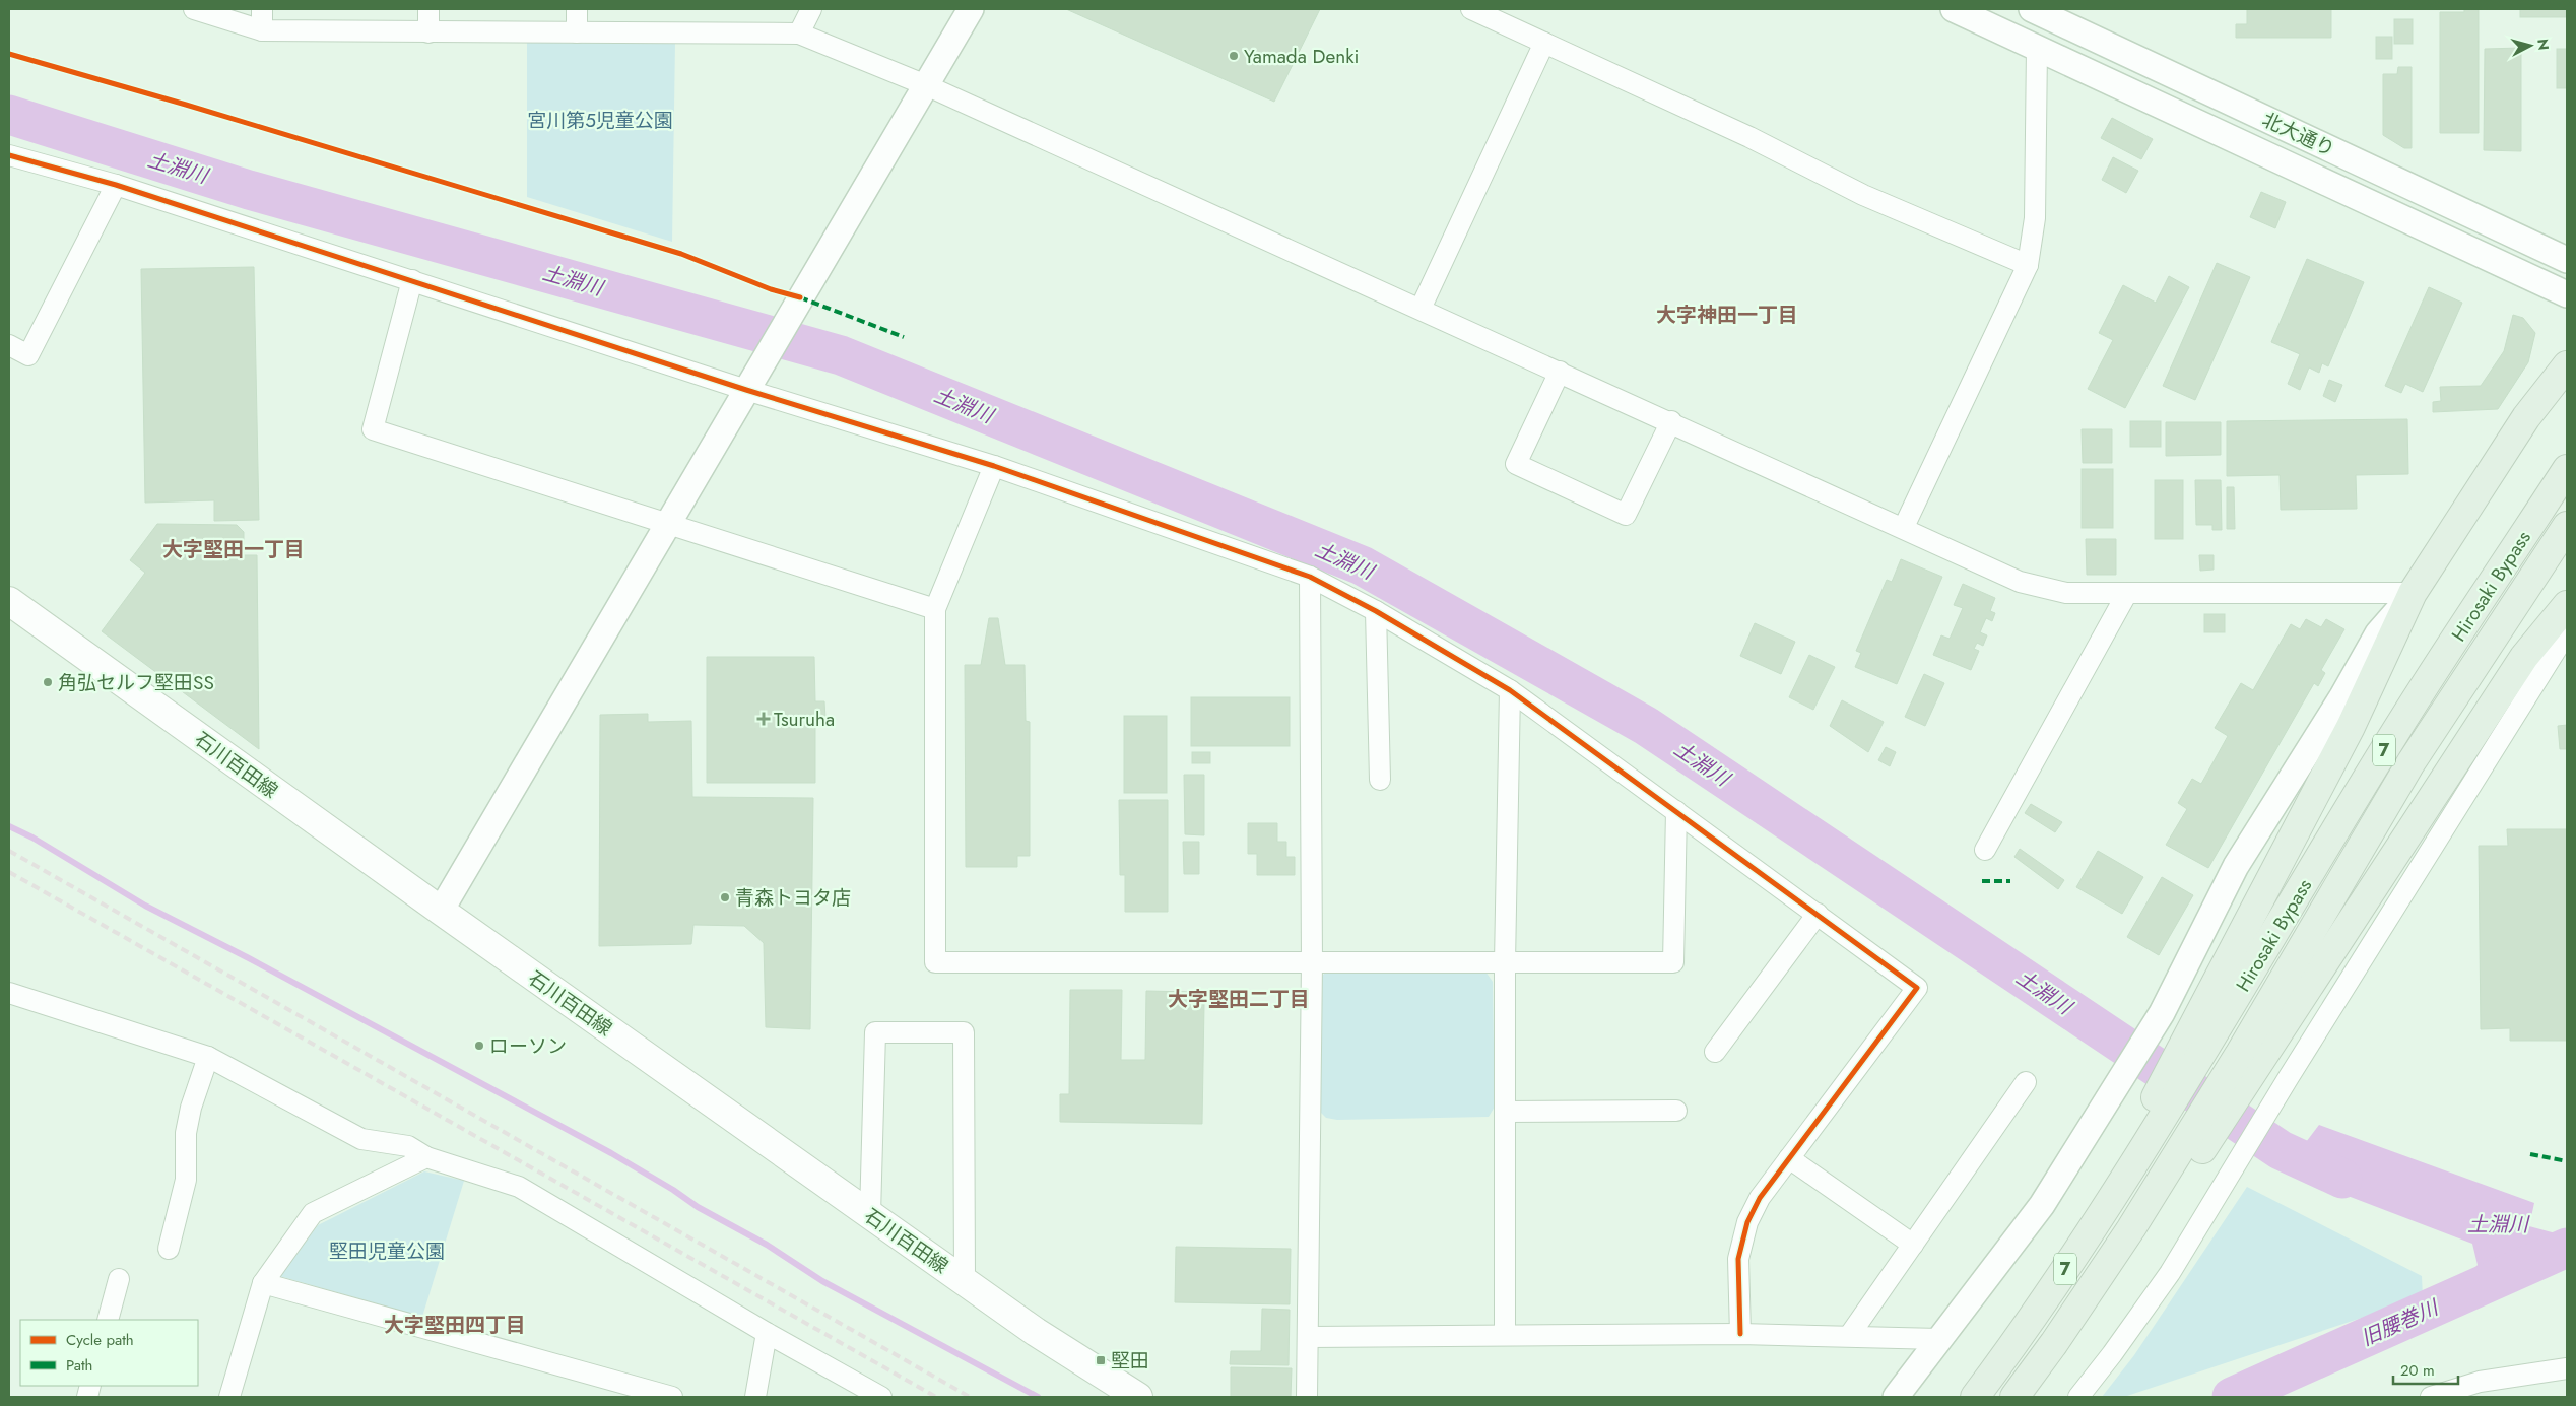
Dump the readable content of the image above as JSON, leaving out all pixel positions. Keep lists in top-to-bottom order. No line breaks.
{"streets":{"highway":["Hirosaki Bypass","7"],"main road":["石川百田線"],"street":["北大通り"]},"crossings":[["Hirosaki Bypass","7"]],"districts":["大字神田一丁目","大字堅田一丁目","大字堅田二丁目","大字堅田四丁目"],"water":["土淵川","旧腰巻川"],"parks":["宮川第5児童公園","堅田児童公園"],"places":{"other":["Yamada Denki","角弘セルフ堅田SS","青森トヨタ店","ローソン"],"health":["Tsuruha"],"transit":["堅田"]},"legend":["Cycle path","Path"],"scale_bar":"20 m","north":"right"}
